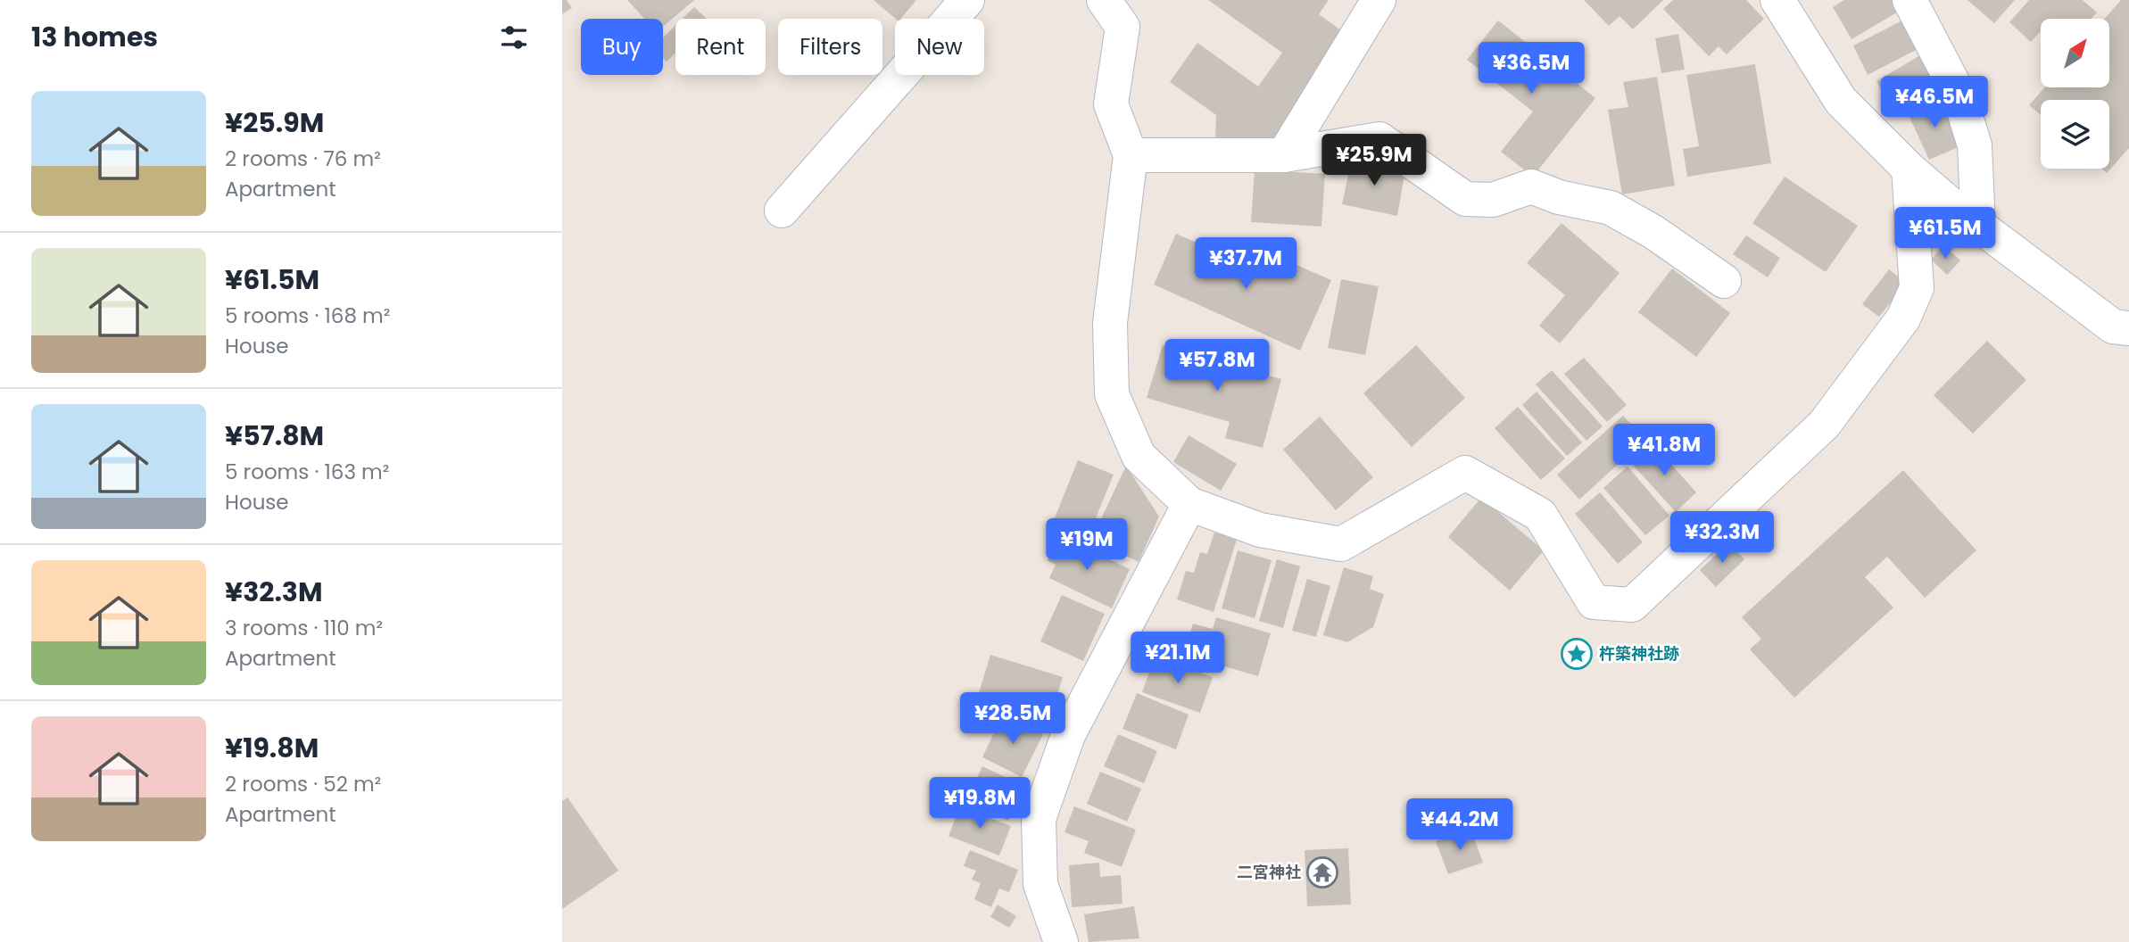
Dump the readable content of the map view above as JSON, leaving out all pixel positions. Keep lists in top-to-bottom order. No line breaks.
{"places":{"place":["杵築神社跡"],"temple":["二宮神社"]},"north":"top right","page":{"heading":"13 homes","chip":["Buy","Rent","Filters","New"],"price":["¥36.5M","¥46.5M","¥25.9M","¥61.5M","¥37.7M","¥57.8M","¥41.8M","¥32.3M","¥19M","¥21.1M","¥28.5M","¥19.8M","¥44.2M"],"list":[{"name":"¥25.9M","note":"2 rooms · 76 m² · Apartment"},{"name":"¥61.5M","note":"5 rooms · 168 m² · House"},{"name":"¥57.8M","note":"5 rooms · 163 m² · House"},{"name":"¥32.3M","note":"3 rooms · 110 m² · Apartment"},{"name":"¥19.8M","note":"2 rooms · 52 m² · Apartment"}]}}
